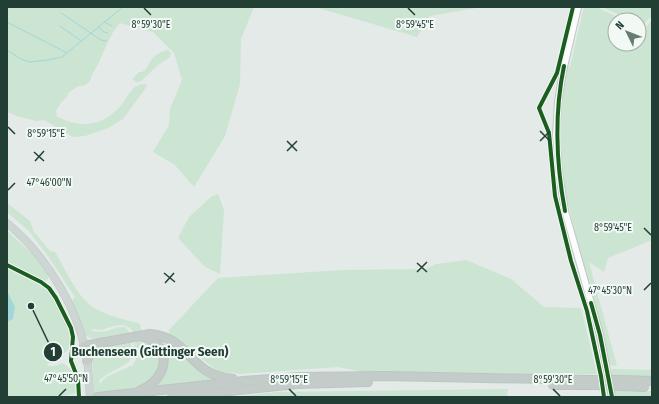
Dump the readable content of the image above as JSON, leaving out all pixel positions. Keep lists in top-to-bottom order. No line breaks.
{"places":["Buchenseen (Güttinger Seen)"],"north":"top left","coordinates":["8°59'30\"E","8°59'45\"E","8°59'15\"E","47°46'00\"N","47°45'30\"N","47°45'50\"N"]}
